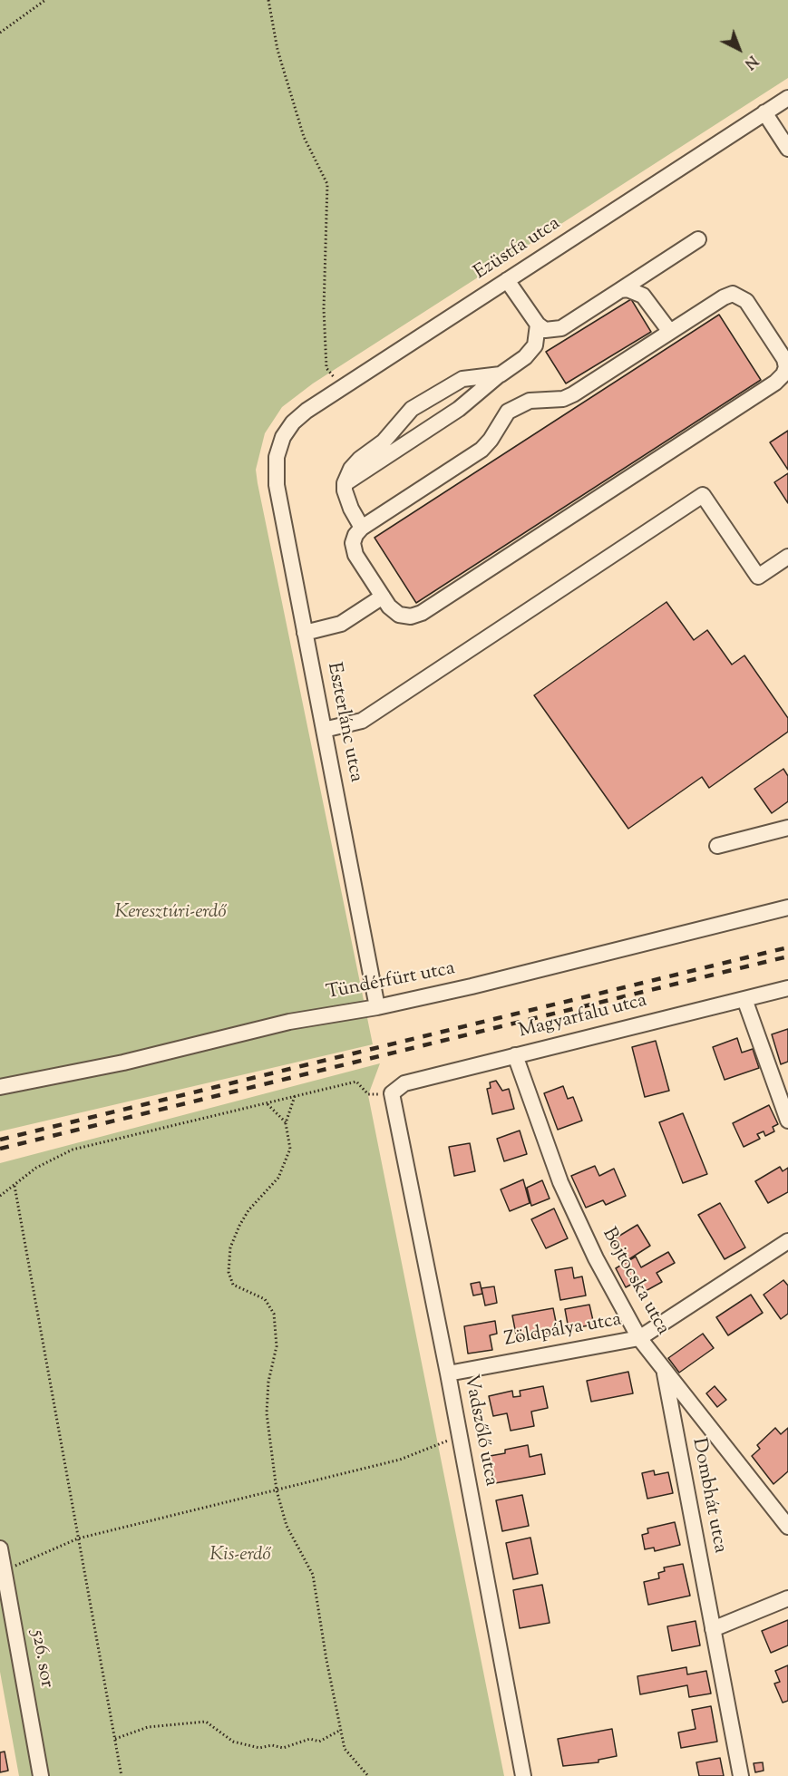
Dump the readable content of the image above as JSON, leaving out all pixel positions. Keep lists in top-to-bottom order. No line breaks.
{"streets":{"street":["Ezüstfa utca","Eszterlánc utca","Tündérfürt utca","Magyarfalu utca","Bojtocska utca","Zöldpálya utca","Vadszőlő utca","Dombhát utca","526. sor"]},"crossings":[["Ezüstfa utca","Eszterlánc utca"],["Eszterlánc utca","Tündérfürt utca"],["Magyarfalu utca","Bojtocska utca"],["Magyarfalu utca","Vadszőlő utca"],["Bojtocska utca","Zöldpálya utca"],["Bojtocska utca","Dombhát utca"],["Zöldpálya utca","Vadszőlő utca"]],"parks":["Keresztúri-erdő","Kis-erdő"],"north":"bottom right"}
